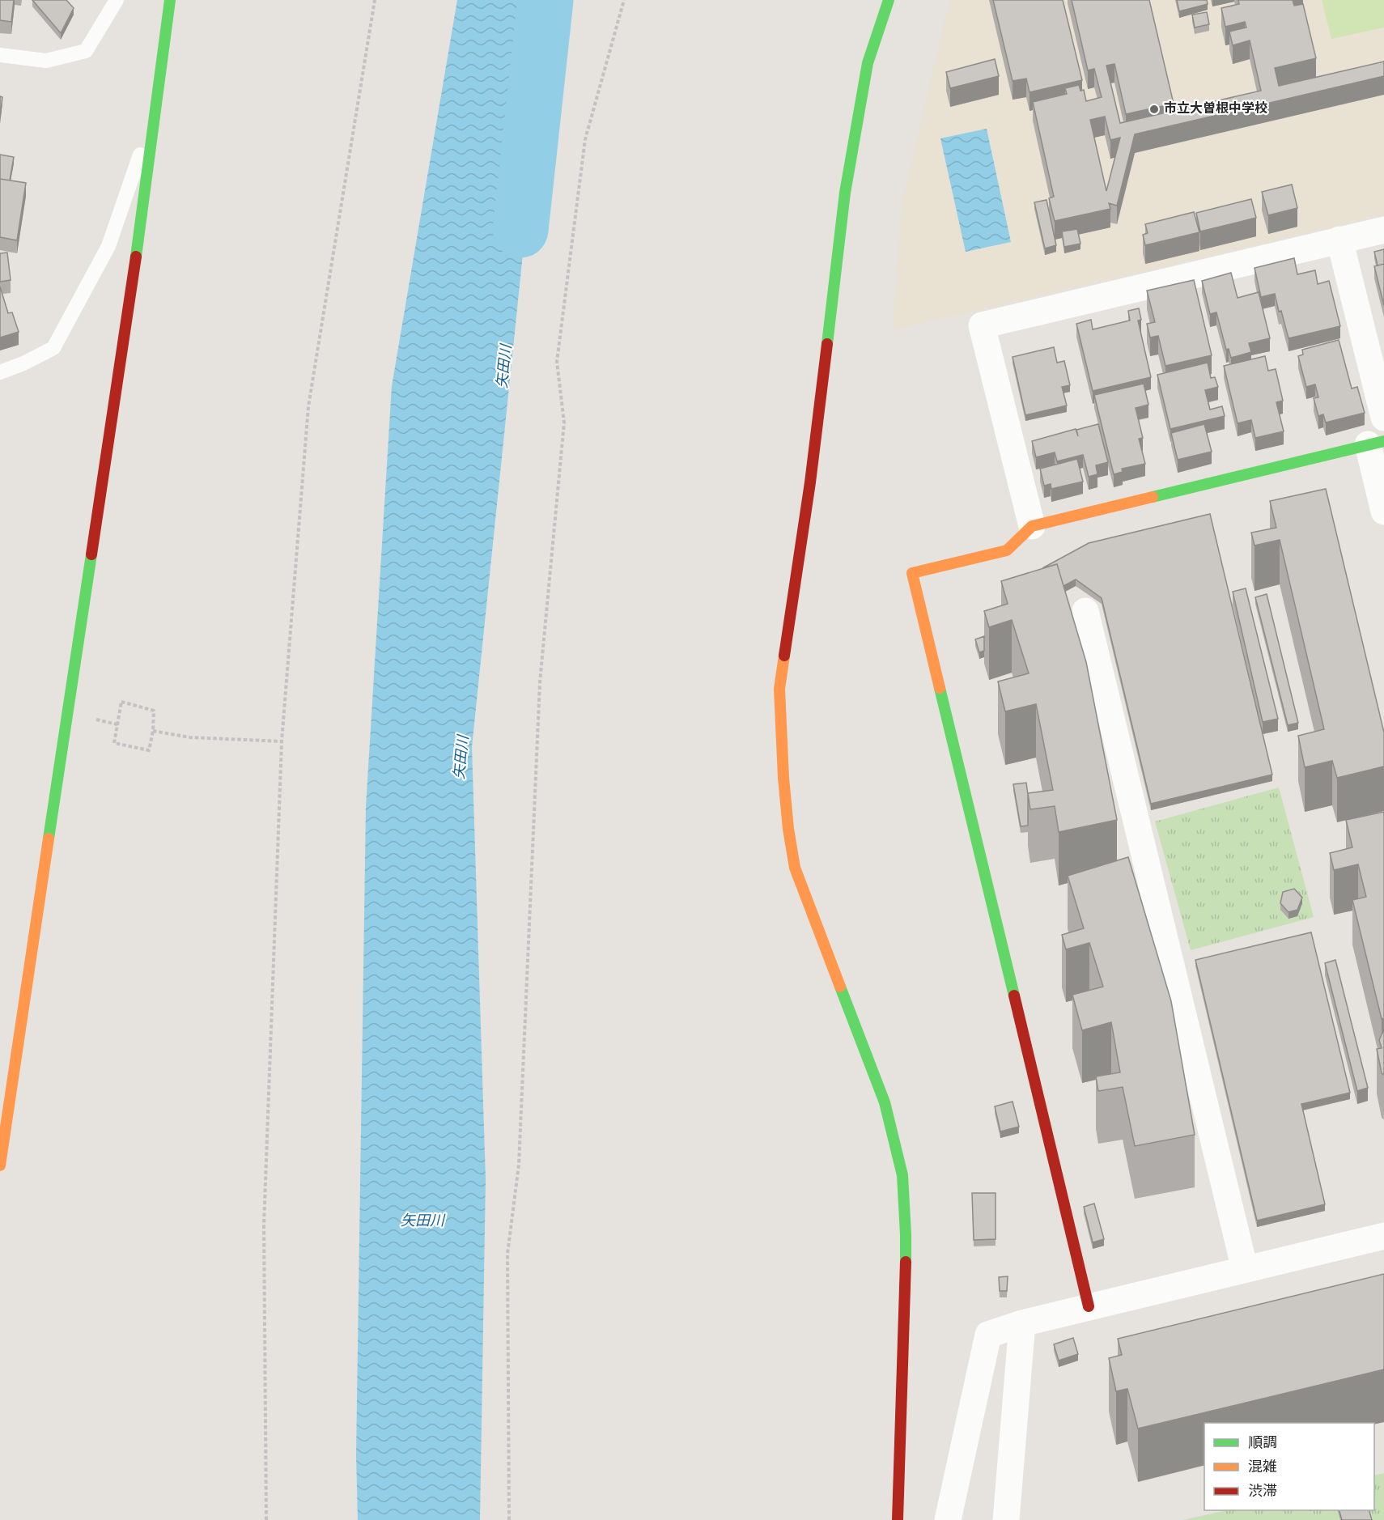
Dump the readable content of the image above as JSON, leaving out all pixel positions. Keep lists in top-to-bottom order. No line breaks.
{"water":["矢田川"],"places":["市立大曽根中学校"],"legend":["順調","混雑","渋滞"]}
